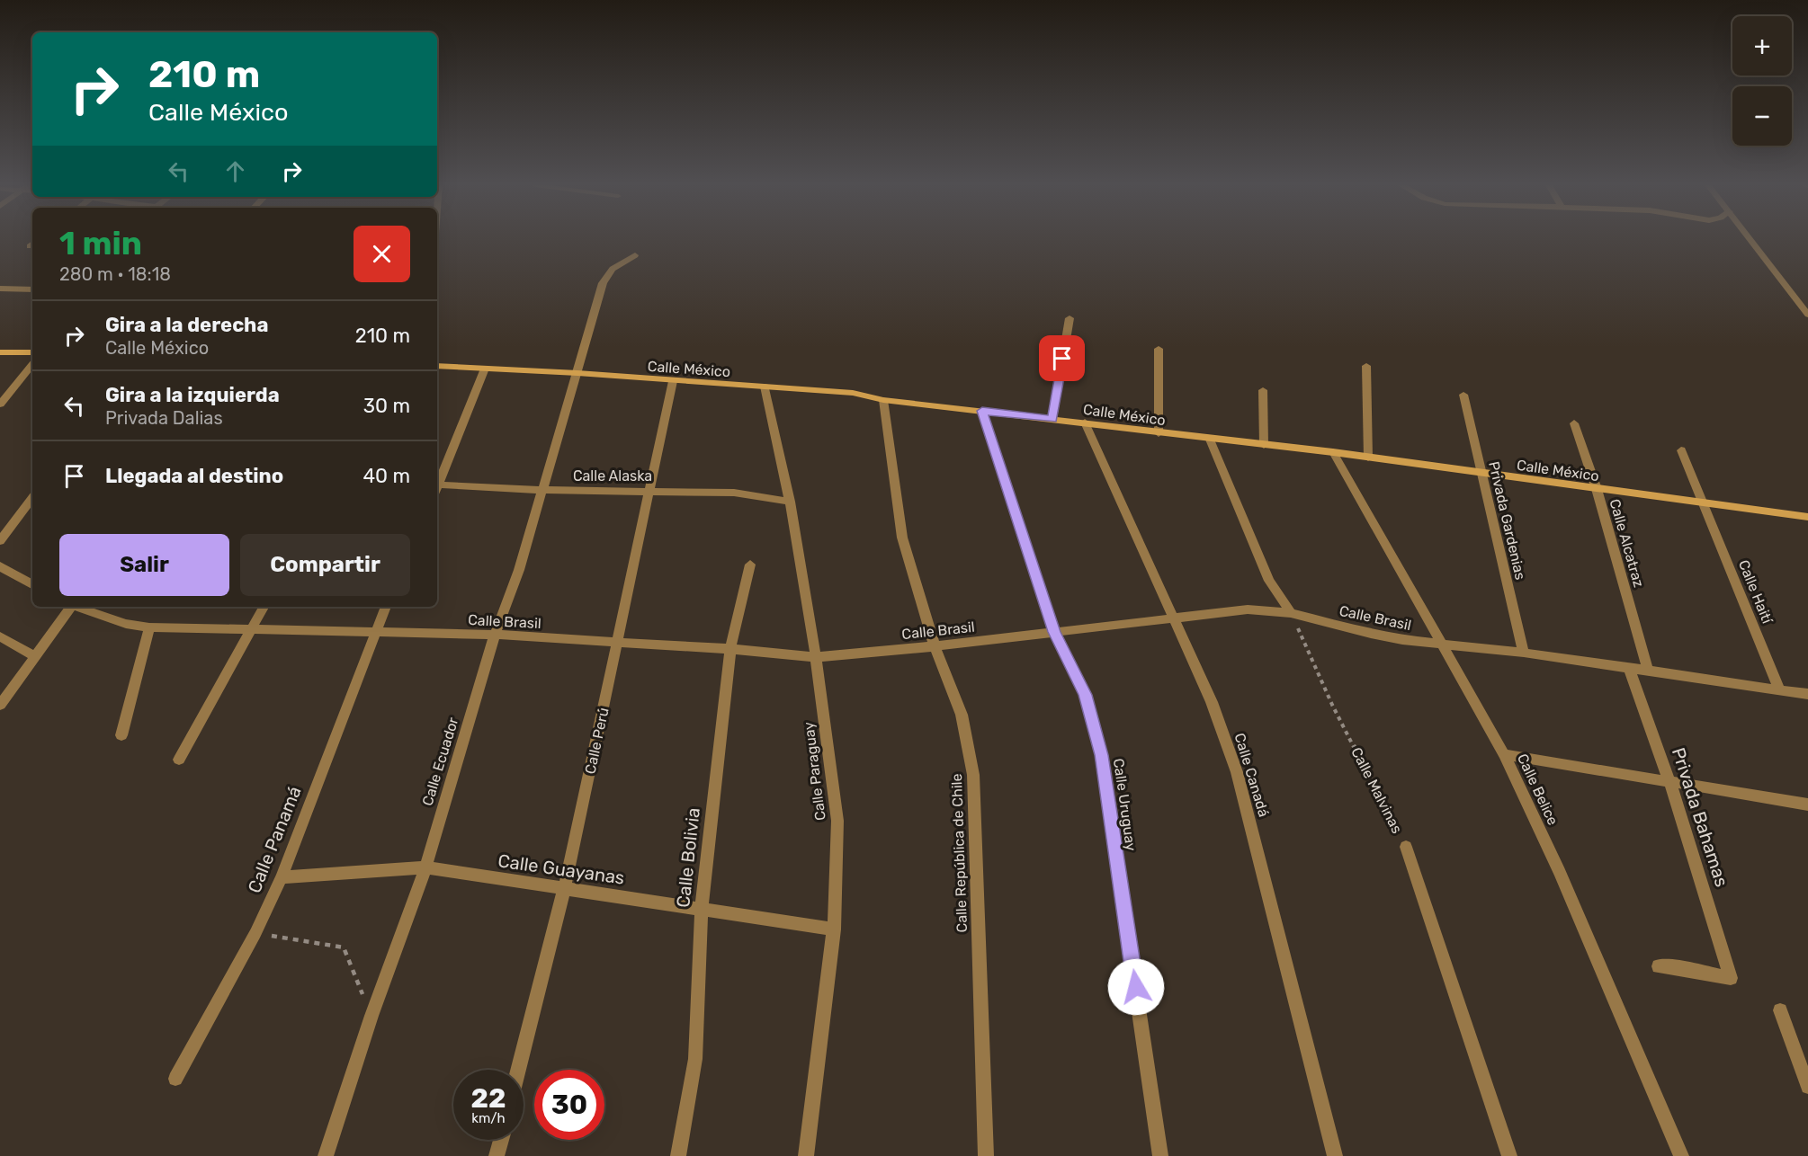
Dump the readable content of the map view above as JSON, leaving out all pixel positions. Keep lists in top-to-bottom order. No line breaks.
{"streets":{"street":["Calle México","Calle Alaska","Privada Gardenias","Calle Alcatraz","Calle Haití","Calle Brasil","Calle Perú","Calle Ecuador","Calle Paraguay","Calle Canadá","Calle Belice","Calle Malvinas","Calle Uruguay","Privada Bahamas","Calle Panamá","Calle República de Chile","Calle Bolivia","Calle Guayanas"]},"crossings":[["Calle México","Privada Gardenias"],["Calle México","Calle Alcatraz"],["Calle México","Calle Haití"],["Calle México","Calle Perú"],["Calle México","Calle Ecuador"],["Calle México","Calle Paraguay"],["Calle México","Calle Canadá"],["Calle México","Calle Belice"],["Calle México","Calle Uruguay"],["Calle México","Calle República de Chile"],["Calle Alaska","Calle Perú"],["Calle Alaska","Calle Ecuador"],["Calle Alaska","Calle Paraguay"],["Privada Gardenias","Calle Brasil"],["Calle Alcatraz","Calle Brasil"],["Calle Haití","Calle Brasil"],["Calle Brasil","Calle Perú"],["Calle Brasil","Calle Ecuador"],["Calle Brasil","Calle Paraguay"],["Calle Brasil","Calle Canadá"],["Calle Brasil","Calle Belice"],["Calle Brasil","Calle Malvinas"],["Calle Brasil","Calle Uruguay"],["Calle Brasil","Privada Bahamas"],["Calle Brasil","Calle Panamá"],["Calle Brasil","Calle República de Chile"],["Calle Brasil","Calle Bolivia"],["Calle Perú","Calle Guayanas"],["Calle Ecuador","Calle Guayanas"],["Calle Paraguay","Calle Guayanas"],["Calle Panamá","Calle Guayanas"],["Calle Bolivia","Calle Guayanas"]],"page":{"map_buttons":["+","−"],"turn":["210 m","Calle México"],"heading":["1 min","280 m · 18:18"],"list":[{"name":"Gira a la derecha","note":"Calle México","value":"210 m"},{"name":"Gira a la izquierda","note":"Privada Dalias","value":"30 m"},{"name":"Llegada al destino","value":"40 m"}],"buttons":["Salir","Compartir"],"speed":"22 km/h","limit":"30"}}
